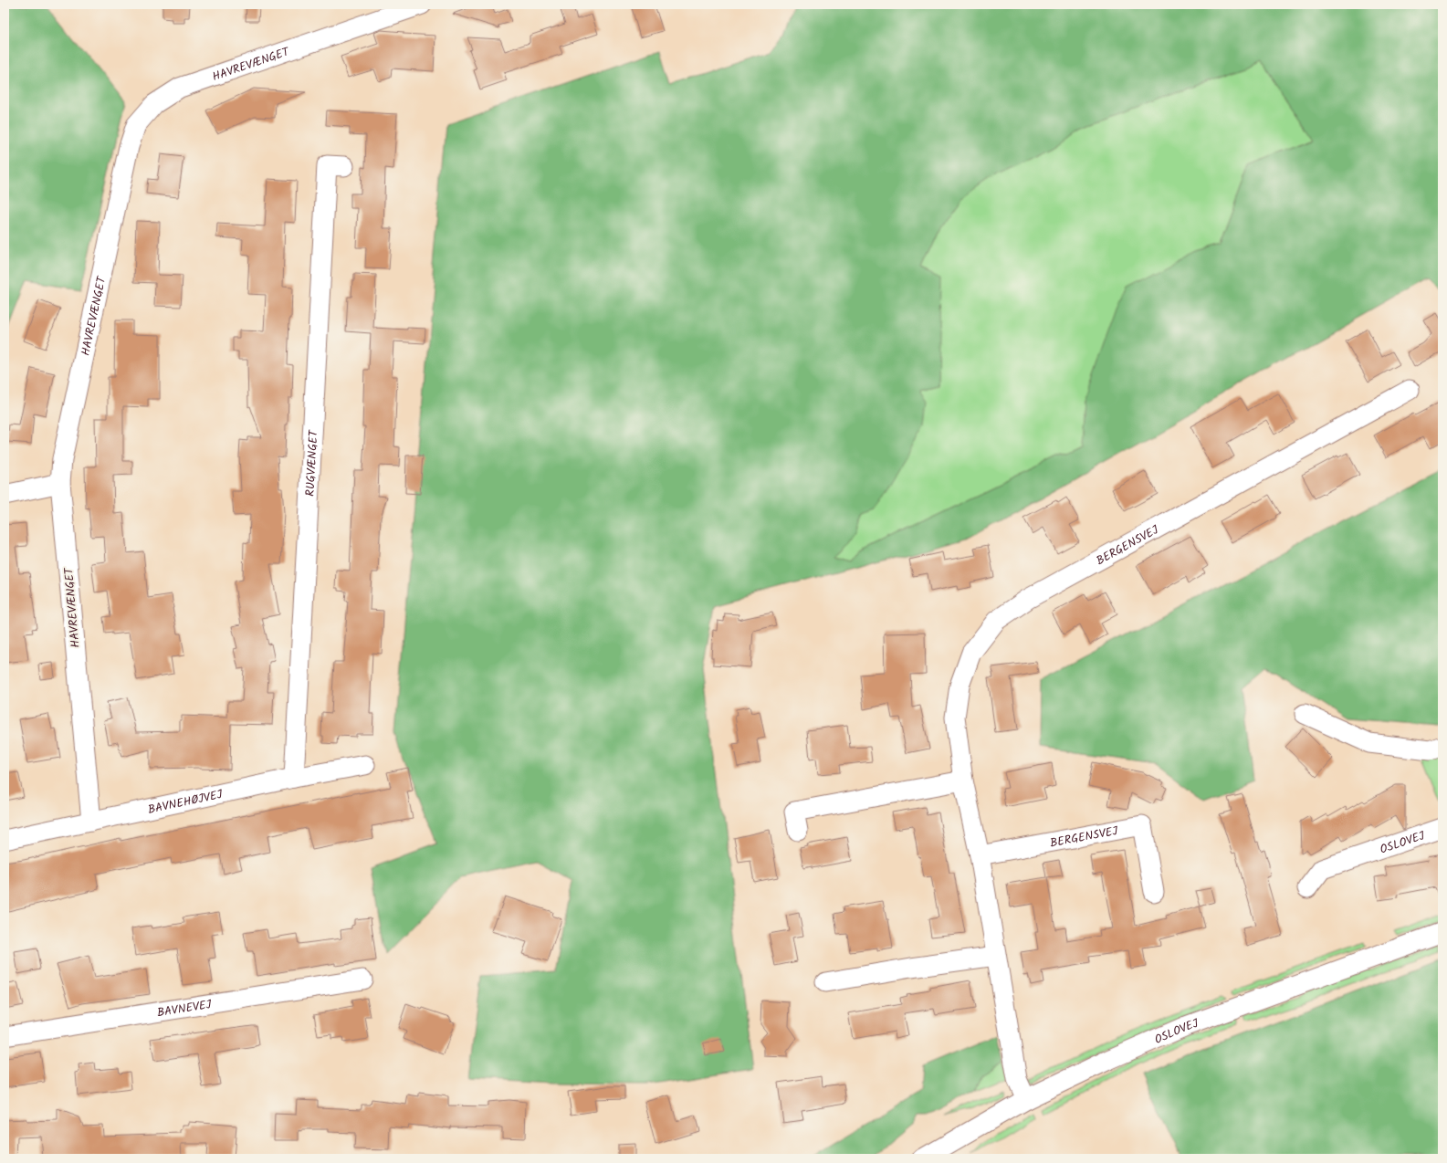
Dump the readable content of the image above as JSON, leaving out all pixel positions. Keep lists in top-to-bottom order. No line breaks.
{"streets":{"street":["HAVREVÆNGET","RUGVÆNGET","BERGENSVEJ","BAVNEHØJVEJ","OSLOVEJ","BAVNEVEJ"]},"crossings":[["HAVREVÆNGET","BAVNEHØJVEJ"],["RUGVÆNGET","BAVNEHØJVEJ"],["BERGENSVEJ","OSLOVEJ"]]}
